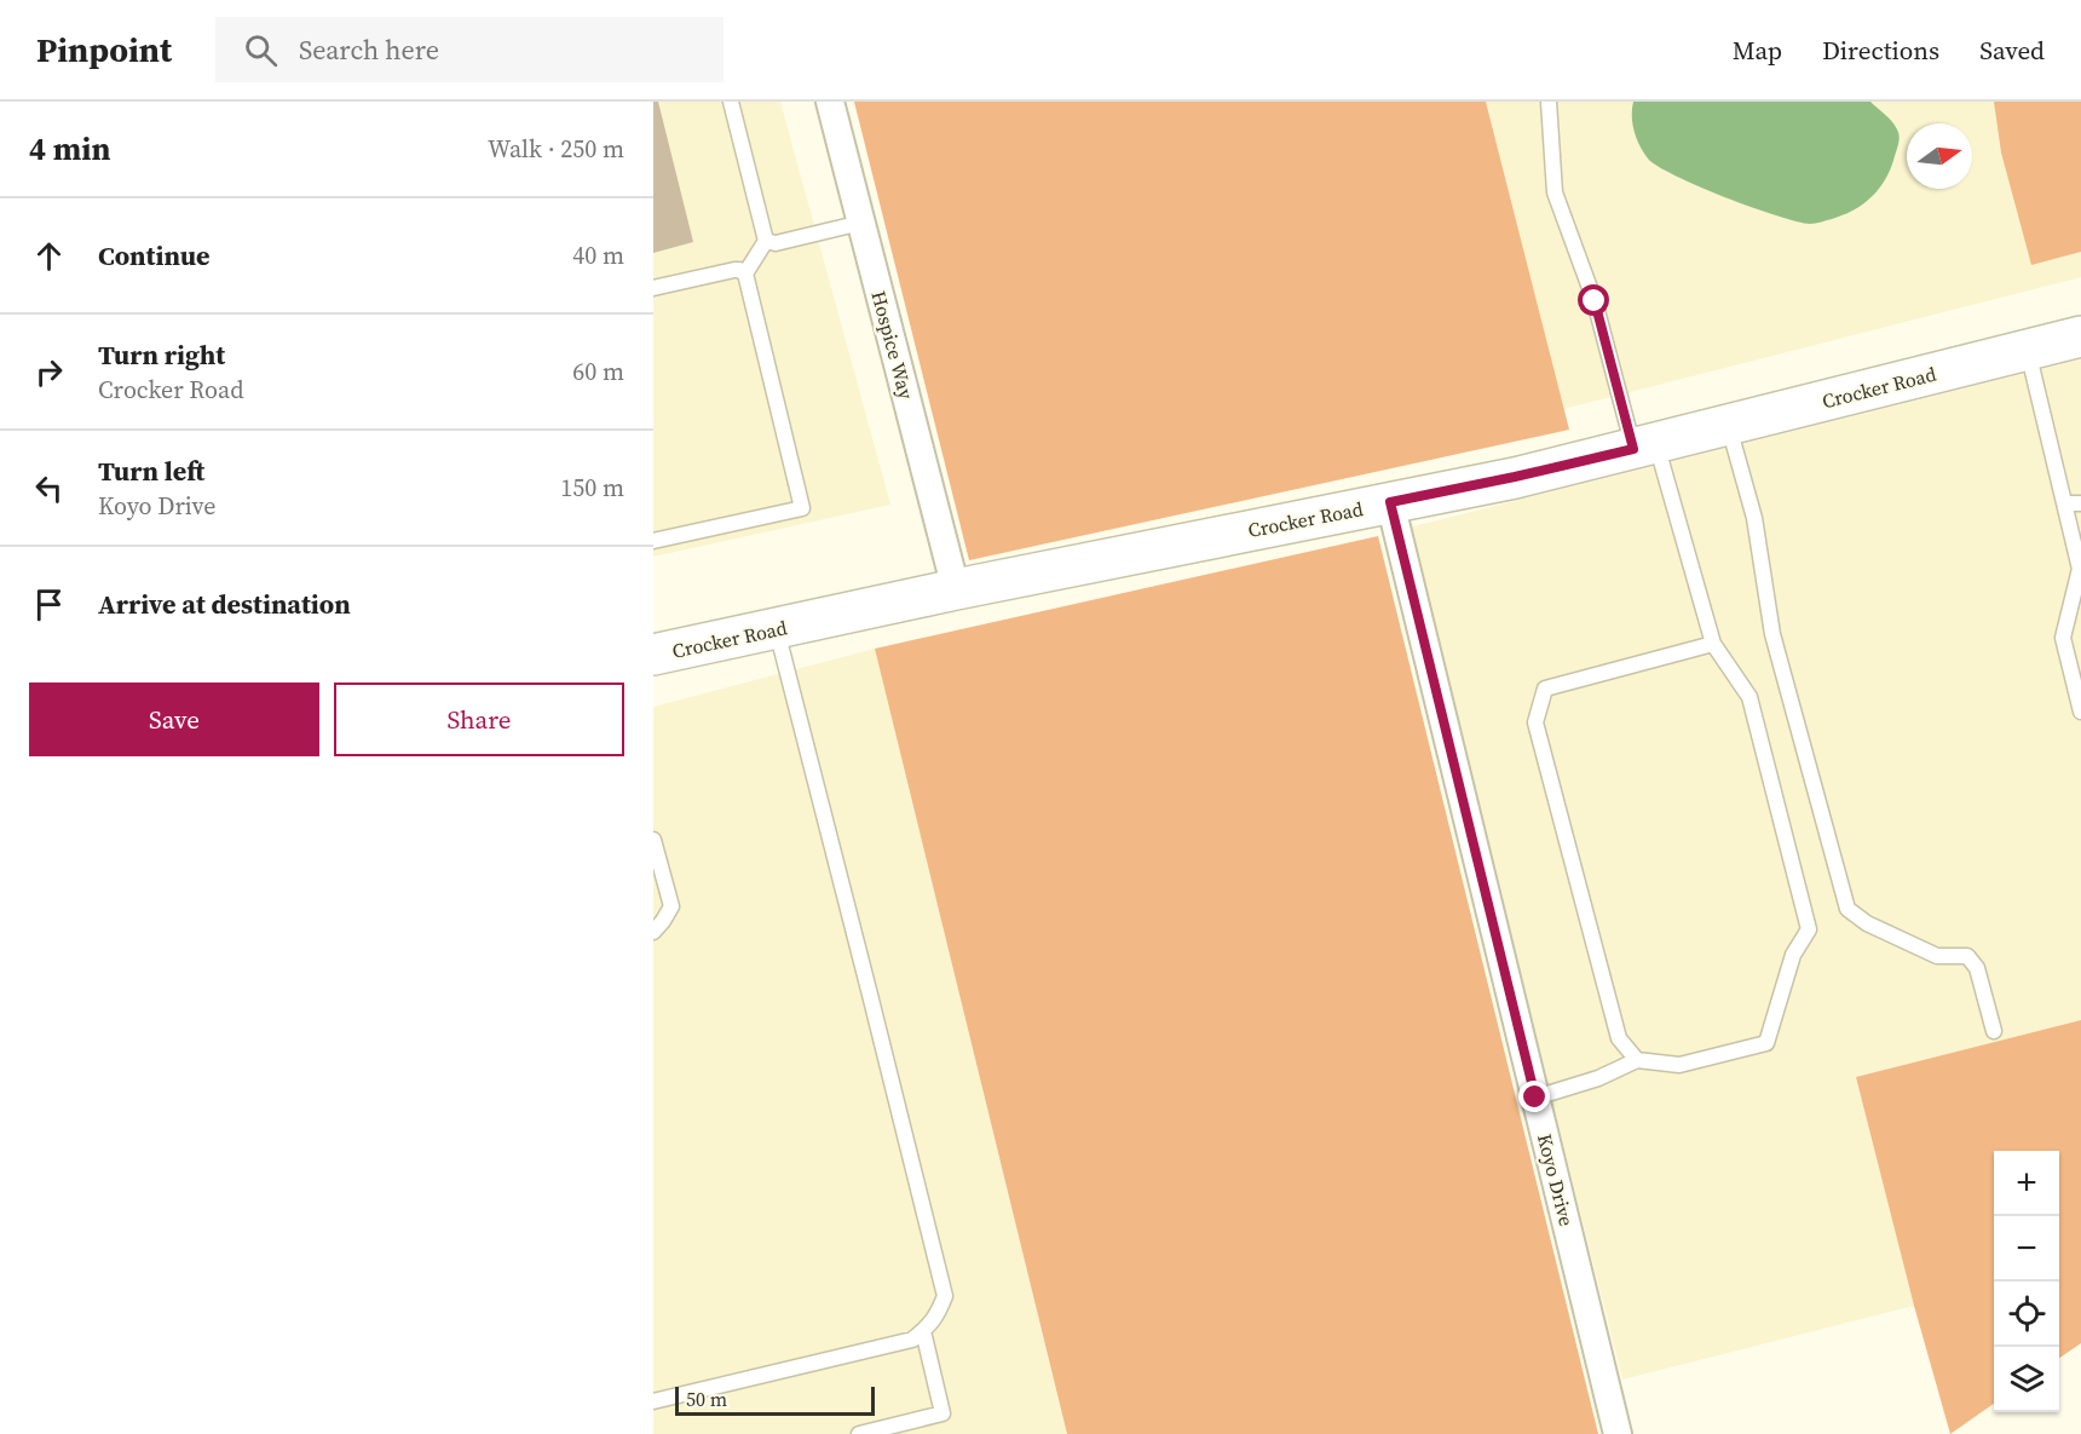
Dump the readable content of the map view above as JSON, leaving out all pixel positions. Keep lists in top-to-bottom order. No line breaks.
{"streets":{"main road":["Crocker Road"],"street":["Hospice Way","Koyo Drive"]},"crossings":[["Hospice Way","Crocker Road"],["Crocker Road","Koyo Drive"]],"scale_bar":"50 m","north":"right","page":{"header":"Pinpoint","search":"Search here","nav":["Map","Directions","Saved"],"heading":["4 min","Walk · 250 m"],"list":[["Continue","40 m"],["Turn right","Crocker Road","60 m"],["Turn left","Koyo Drive","150 m"],"Arrive at destination"],"buttons":["Save","Share"],"map_buttons":["+","−"],"scale":"50 m"}}
